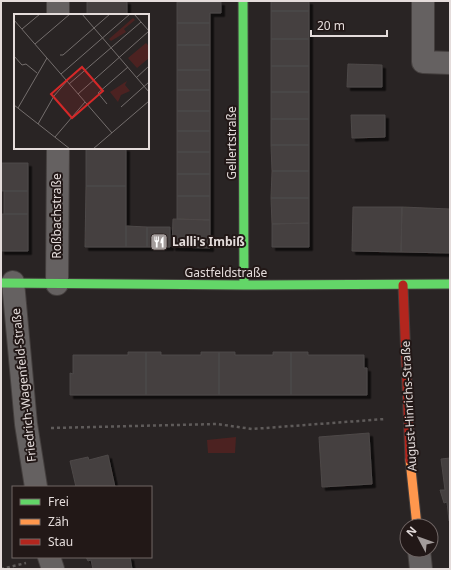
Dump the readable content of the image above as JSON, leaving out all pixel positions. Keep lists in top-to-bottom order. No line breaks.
{"streets":{"street":["Gellertstraße","Roßbachstraße","Gastfeldstraße","Friedrich-Wagenfeld-Straße","August-Hinrichs-Straße"]},"crossings":[["Gellertstraße","Gastfeldstraße"],["Roßbachstraße","Gastfeldstraße"],["Gastfeldstraße","Friedrich-Wagenfeld-Straße"],["Gastfeldstraße","August-Hinrichs-Straße"]],"places":{"restaurant":["Lalli's Imbiß"]},"legend":["Frei","Zäh","Stau"],"scale_bar":"20 m","north":"top left"}
